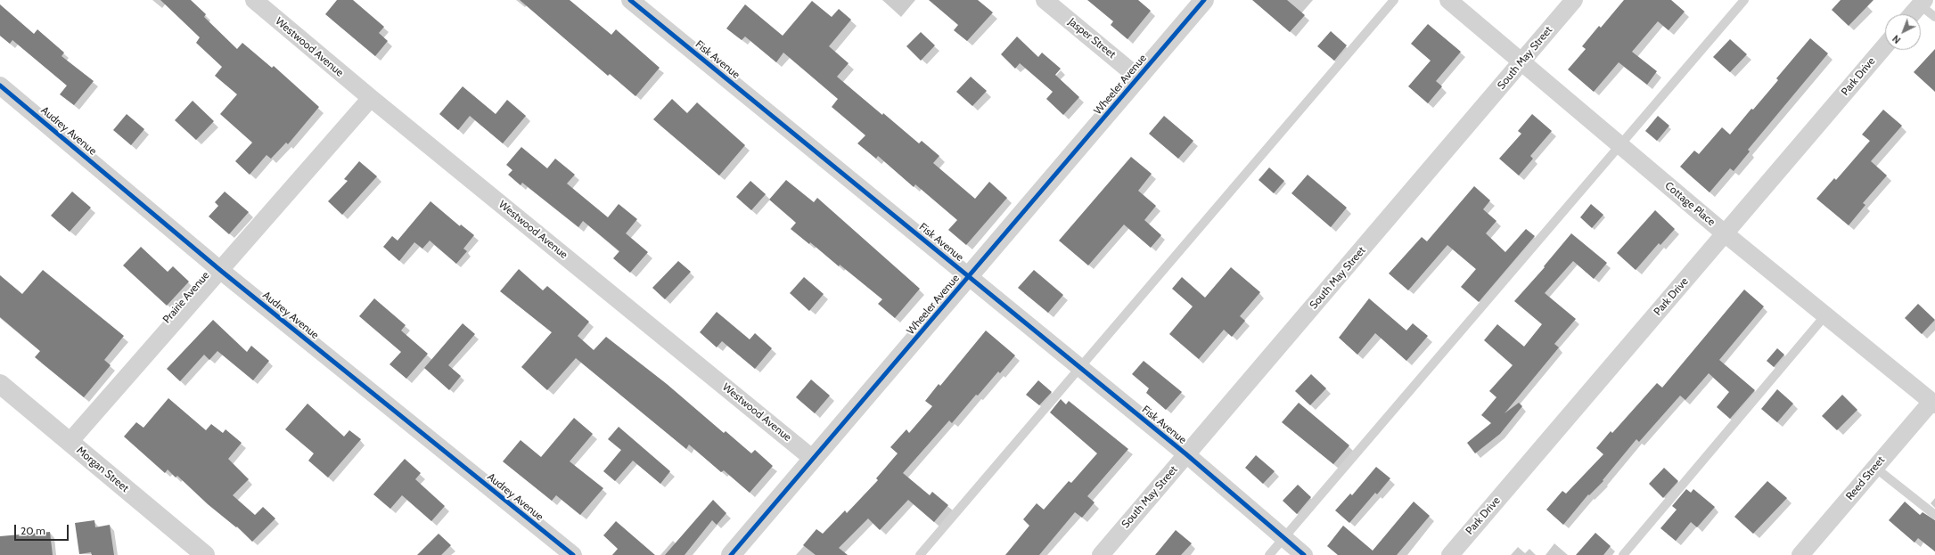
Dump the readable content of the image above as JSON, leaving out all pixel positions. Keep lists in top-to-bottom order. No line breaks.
{"streets":{"street":["Jasper Street","Westwood Avenue","South May Street","Fisk Avenue","Park Drive","Wheeler Avenue","Audrey Avenue","Cottage Place","Prairie Avenue","Morgan Street","Reed Street"]},"crossings":[["Jasper Street","Wheeler Avenue"],["Westwood Avenue","Wheeler Avenue"],["Westwood Avenue","Prairie Avenue"],["South May Street","Fisk Avenue"],["South May Street","Cottage Place"],["Fisk Avenue","Wheeler Avenue"],["Park Drive","Cottage Place"],["Audrey Avenue","Prairie Avenue"],["Cottage Place","Reed Street"],["Prairie Avenue","Morgan Street"]],"scale_bar":"20 m","north":"bottom left"}
